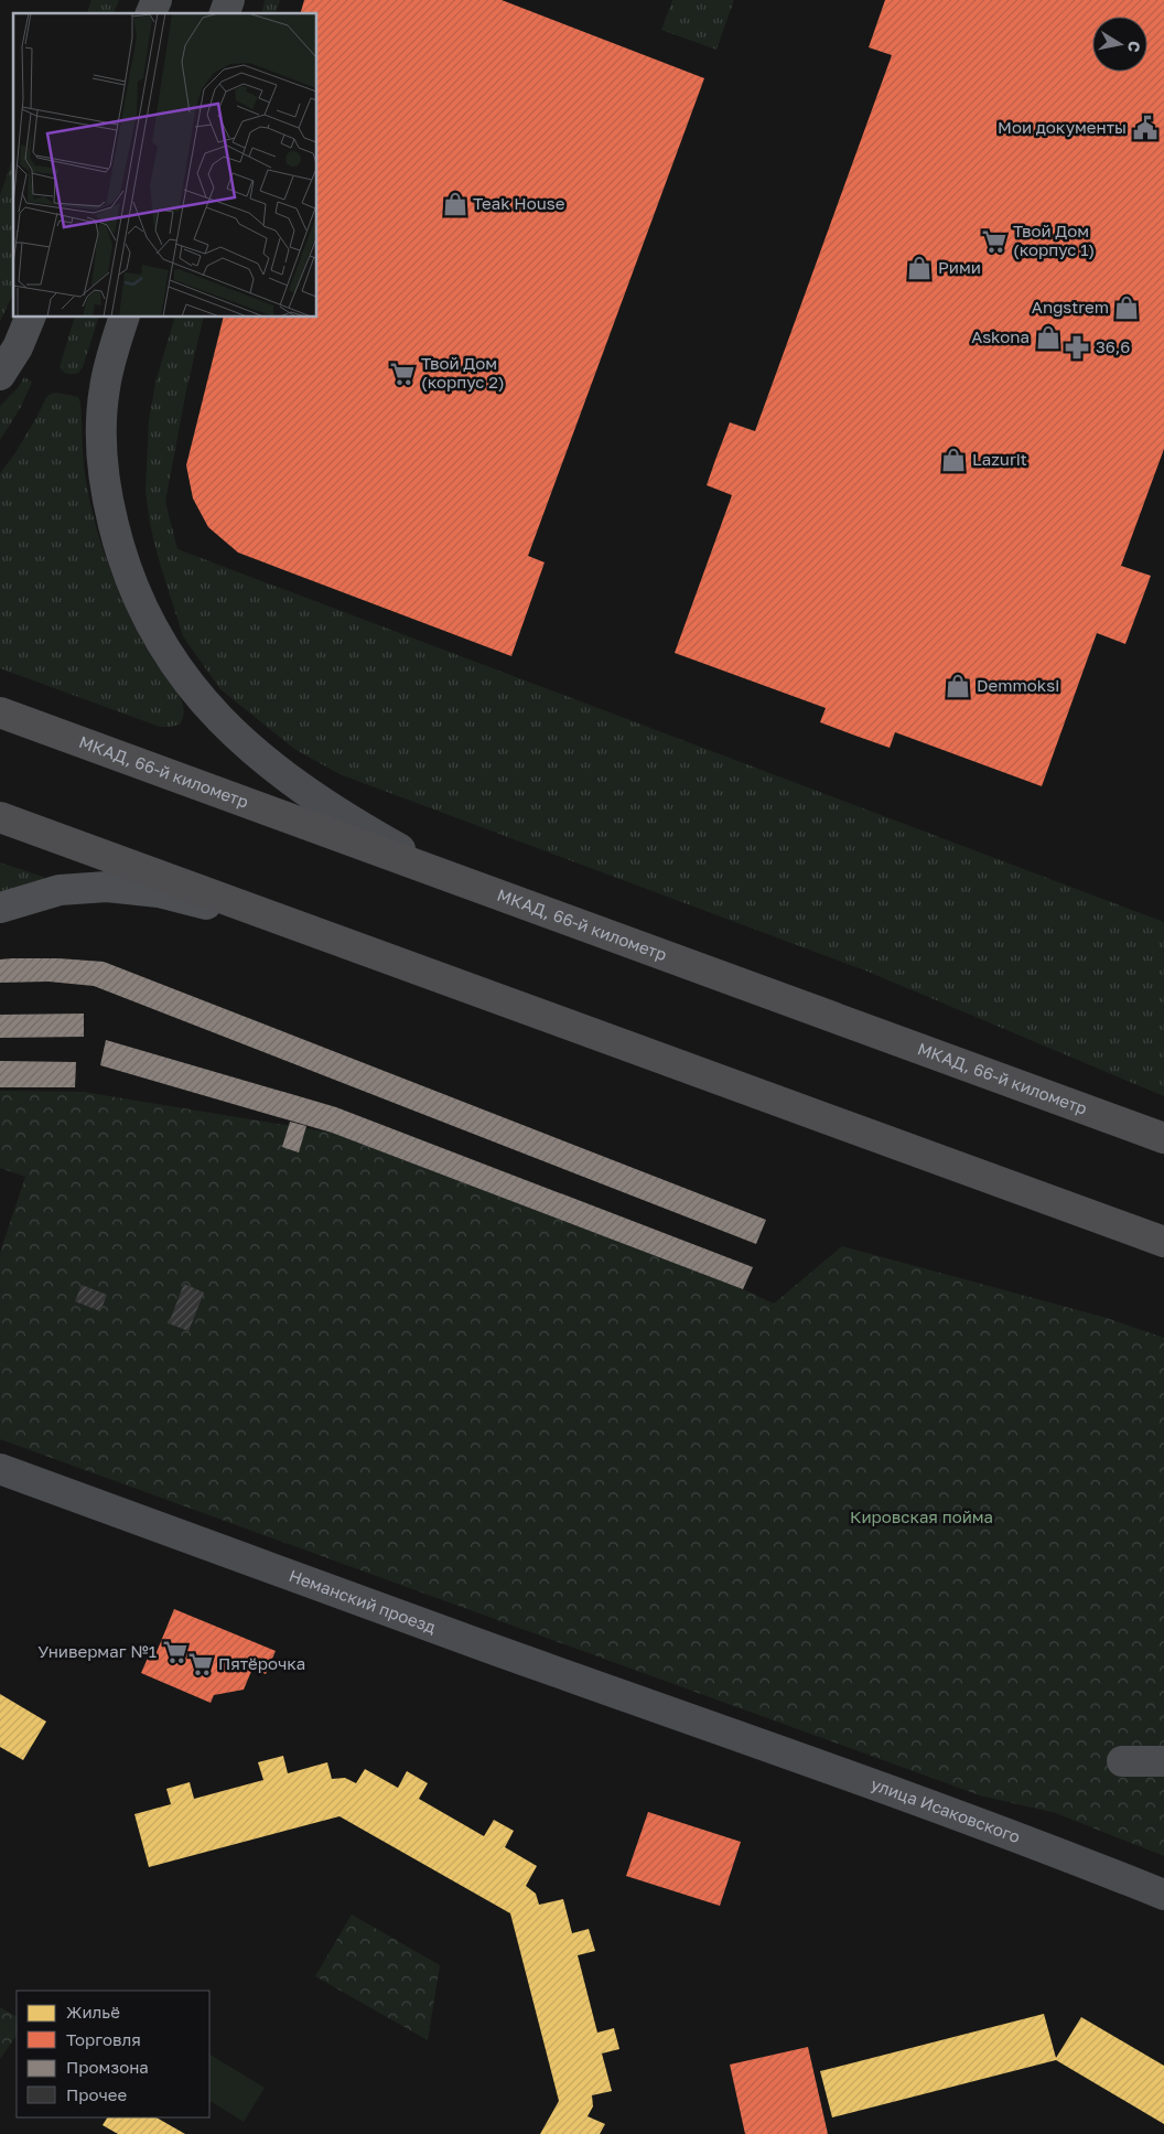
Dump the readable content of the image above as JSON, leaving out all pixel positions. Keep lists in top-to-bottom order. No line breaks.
{"streets":{"highway":["МКАД, 66-й километр"],"street":["Неманский проезд","улица Исаковского"]},"crossings":[["Неманский проезд","улица Исаковского"]],"parks":["Кировская пойма"],"places":{"public building":["Мои документы"],"shop":["Teak House","Рими","Angstrem","Askona","Lazurit","Demmoksi"],"supermarket":["Твой Дом (корпус 1)","Твой Дом (корпус 2)","Универмаг №1","Пятёрочка"],"pharmacy":["36,6"]},"legend":["Жильё","Торговля","Промзона","Прочее"],"north":"right"}
